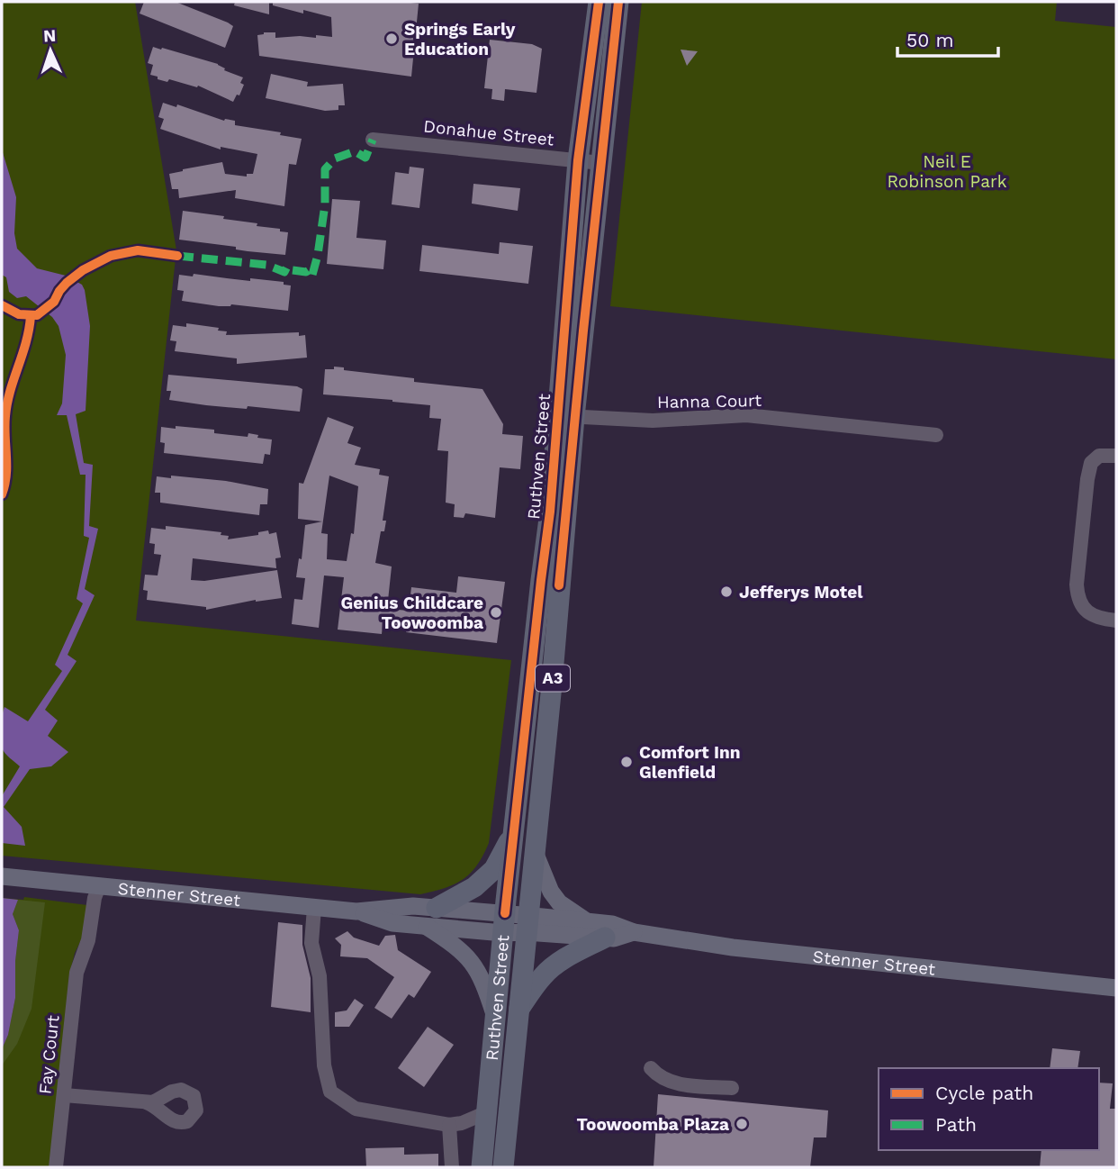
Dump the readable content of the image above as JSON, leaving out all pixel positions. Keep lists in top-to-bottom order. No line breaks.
{"streets":{"highway":["Ruthven Street","A3"],"main road":["Stenner Street"],"street":["Donahue Street","Hanna Court","Fay Court"]},"crossings":[["Donahue Street","Ruthven Street"],["Hanna Court","Ruthven Street"],["Ruthven Street","Stenner Street"],["Stenner Street","Fay Court"]],"parks":["Neil E Robinson Park"],"places":["Springs Early Education","Jefferys Motel","Genius Childcare Toowoomba","Comfort Inn Glenfield","Toowoomba Plaza"],"legend":["Cycle path","Path"],"scale_bar":"50 m","north":"top"}
